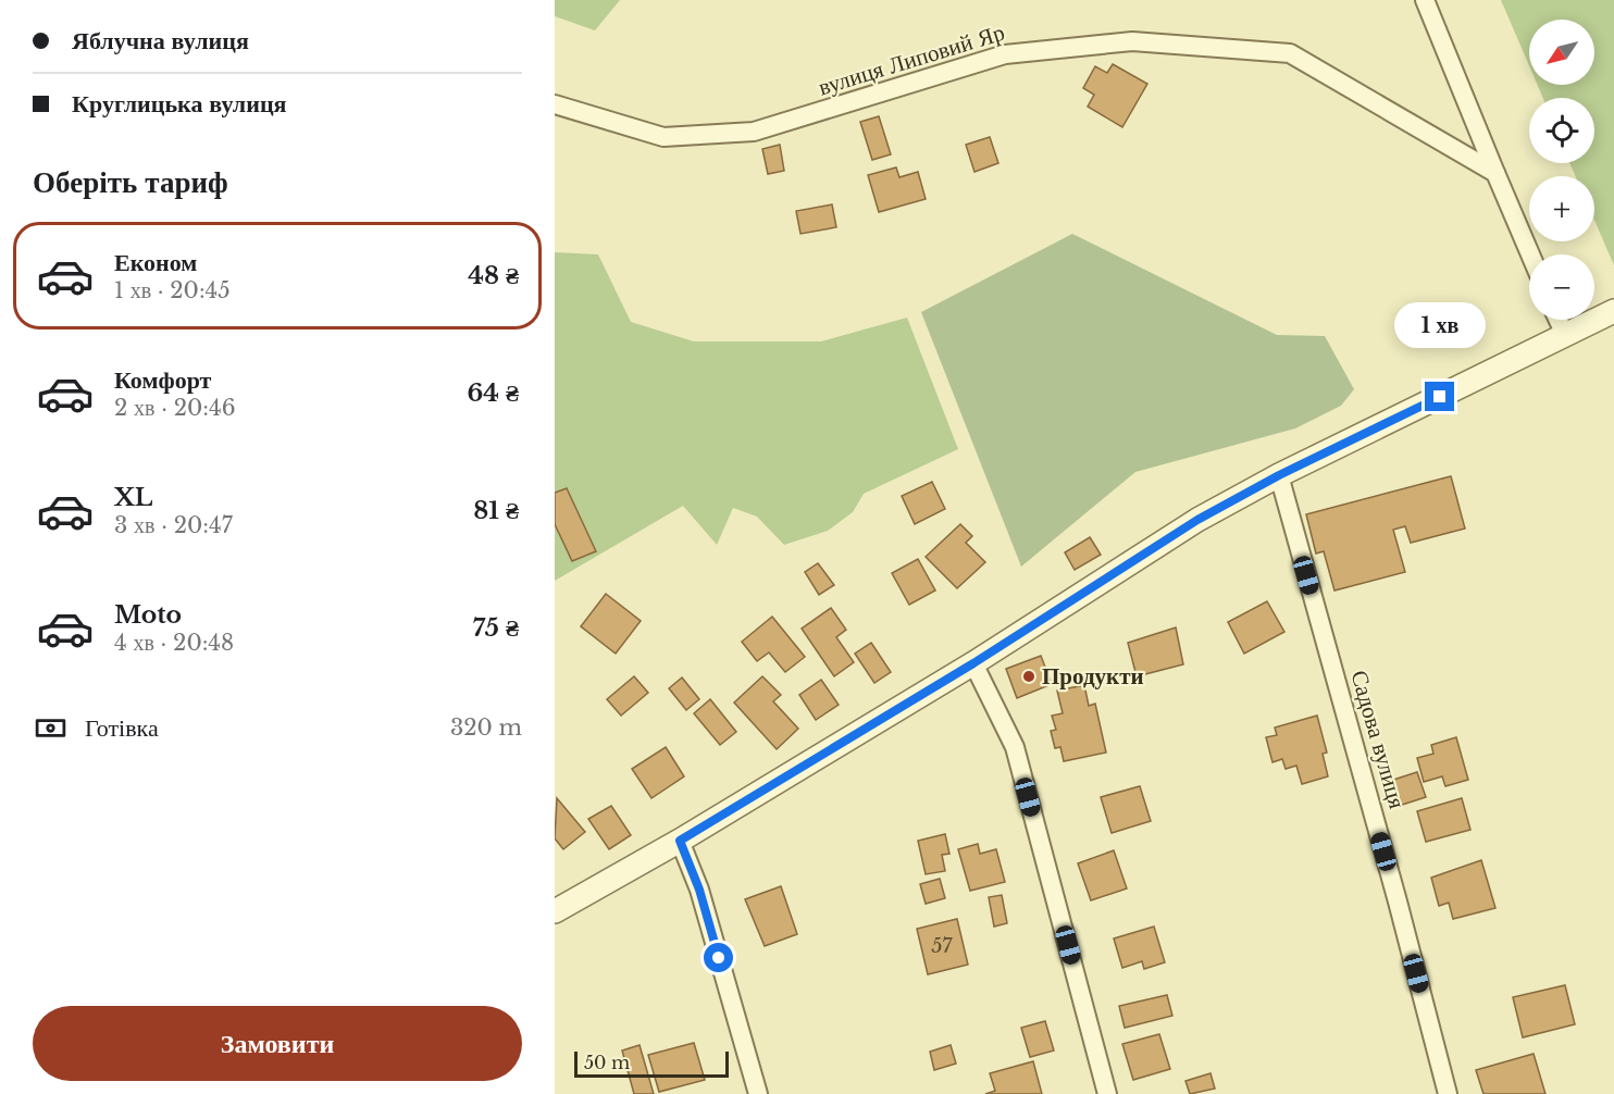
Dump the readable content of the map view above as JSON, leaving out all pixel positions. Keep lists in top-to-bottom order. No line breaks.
{"streets":{"street":["вулиця Липовий Яр","Садова вулиця"]},"places":["Продукти"],"house_numbers":["57"],"scale_bar":"50 m","north":"bottom left","page":{"banner":["Яблучна вулиця","Круглицька вулиця"],"map_buttons":["+","−"],"heading":"Оберіть тариф","list":[{"name":"Економ","note":"1 хв · 20:45","value":"48 ₴"},{"name":"Комфорт","note":"2 хв · 20:46","value":"64 ₴"},{"name":"XL","note":"3 хв · 20:47","value":"81 ₴"},{"name":"Moto","note":"4 хв · 20:48","value":"75 ₴"}],"bubble":"1 хв","pay":["Готівка","320 m"],"buttons":"Замовити","scale":"50 m"}}
